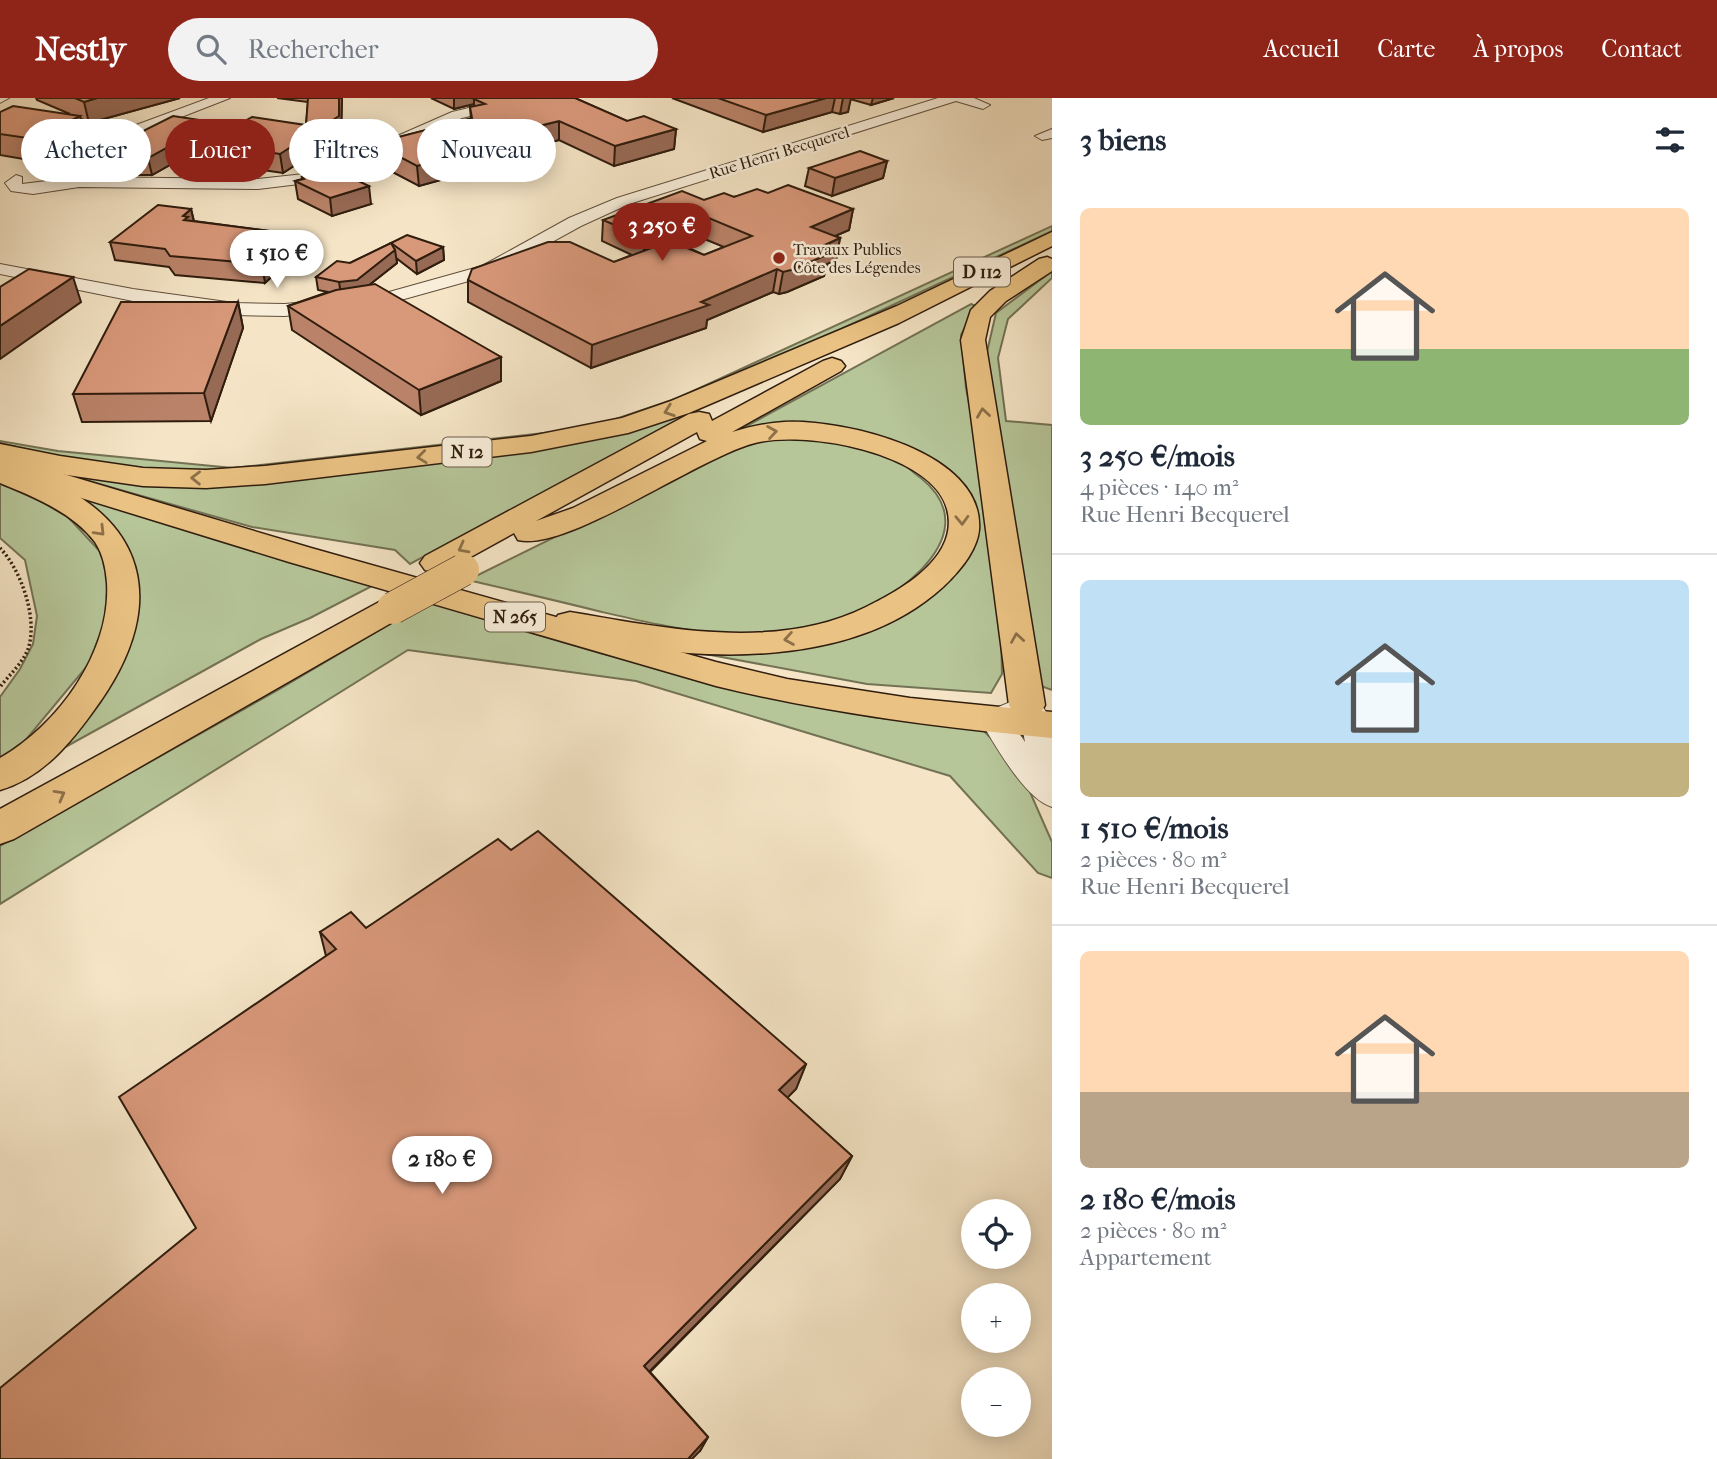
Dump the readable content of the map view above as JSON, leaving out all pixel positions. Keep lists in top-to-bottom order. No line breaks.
{"streets":{"main road":["D 112","N 12","N 265"],"street":["Rue Henri Becquerel"]},"crossings":[["D 112","N 12"],["N 12","N 265"]],"places":["Travaux Publics Côte des Légendes"],"page":{"header":"Nestly","search":"Rechercher","nav":["Accueil","Carte","À propos","Contact"],"heading":"3 biens","chip":["Acheter","Louer","Filtres","Nouveau"],"list":[{"name":"3 250 €/mois","note":"4 pièces · 140 m² · Rue Henri Becquerel"},{"name":"1 510 €/mois","note":"2 pièces · 80 m² · Rue Henri Becquerel"},{"name":"2 180 €/mois","note":"2 pièces · 80 m² · Appartement"}],"price":["3 250 €","1 510 €","2 180 €"],"map_buttons":["+","−"]}}
